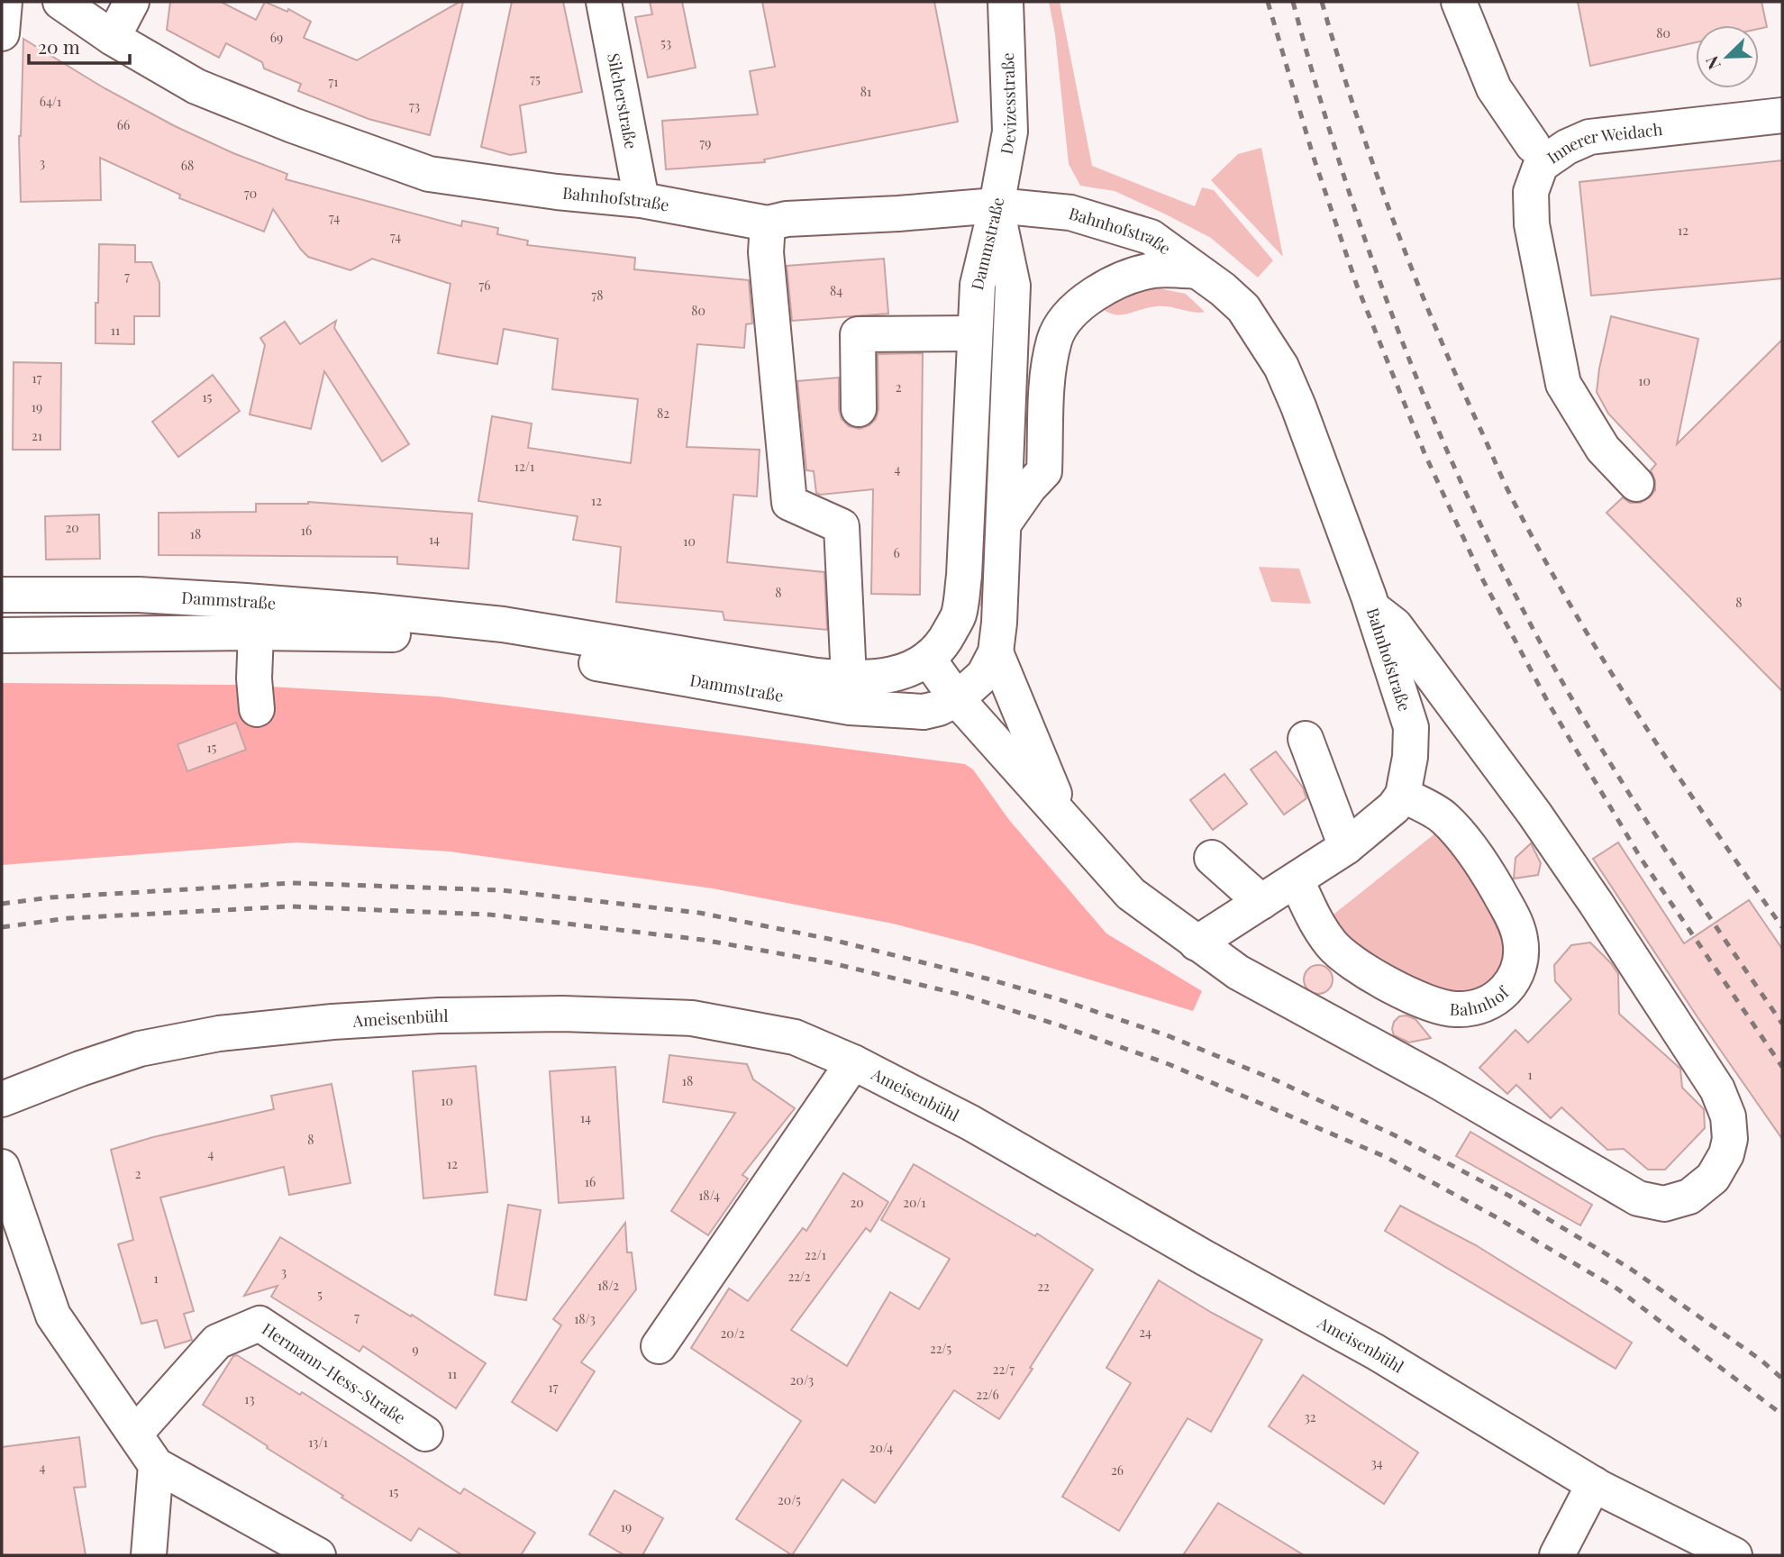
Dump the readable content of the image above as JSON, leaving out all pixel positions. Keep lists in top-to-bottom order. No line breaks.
{"streets":{"street":["Silcherstraße","Devizesstraße","Innerer Weidach","Bahnhofstraße","Dammstraße","Bahnhof","Ameisenbühl","Hermann-Hess-Straße"]},"crossings":[["Silcherstraße","Bahnhofstraße"],["Devizesstraße","Bahnhofstraße"],["Devizesstraße","Dammstraße"],["Bahnhofstraße","Dammstraße"],["Bahnhofstraße","Bahnhof"]],"house_numbers":["80","69","53","75","71","81","64/1","73","66","79","3","68","70","74","12","74","7","76","84","78","80","11","17","10","2","15","19","82","21","12/1","4","12","20","16","18","14","10","6","8","8","15","1","18","10","14","8","4","12","2","16","18/4","20","20/1","22/1","3","22/2","1","18/2","22","5","7","18/3","24","20/2","22/5","9","22/7","11","20/3","17","22/6","13","32","13/1","20/4","34","4","26","15","20/5","19"],"scale_bar":"20 m","north":"bottom left"}
